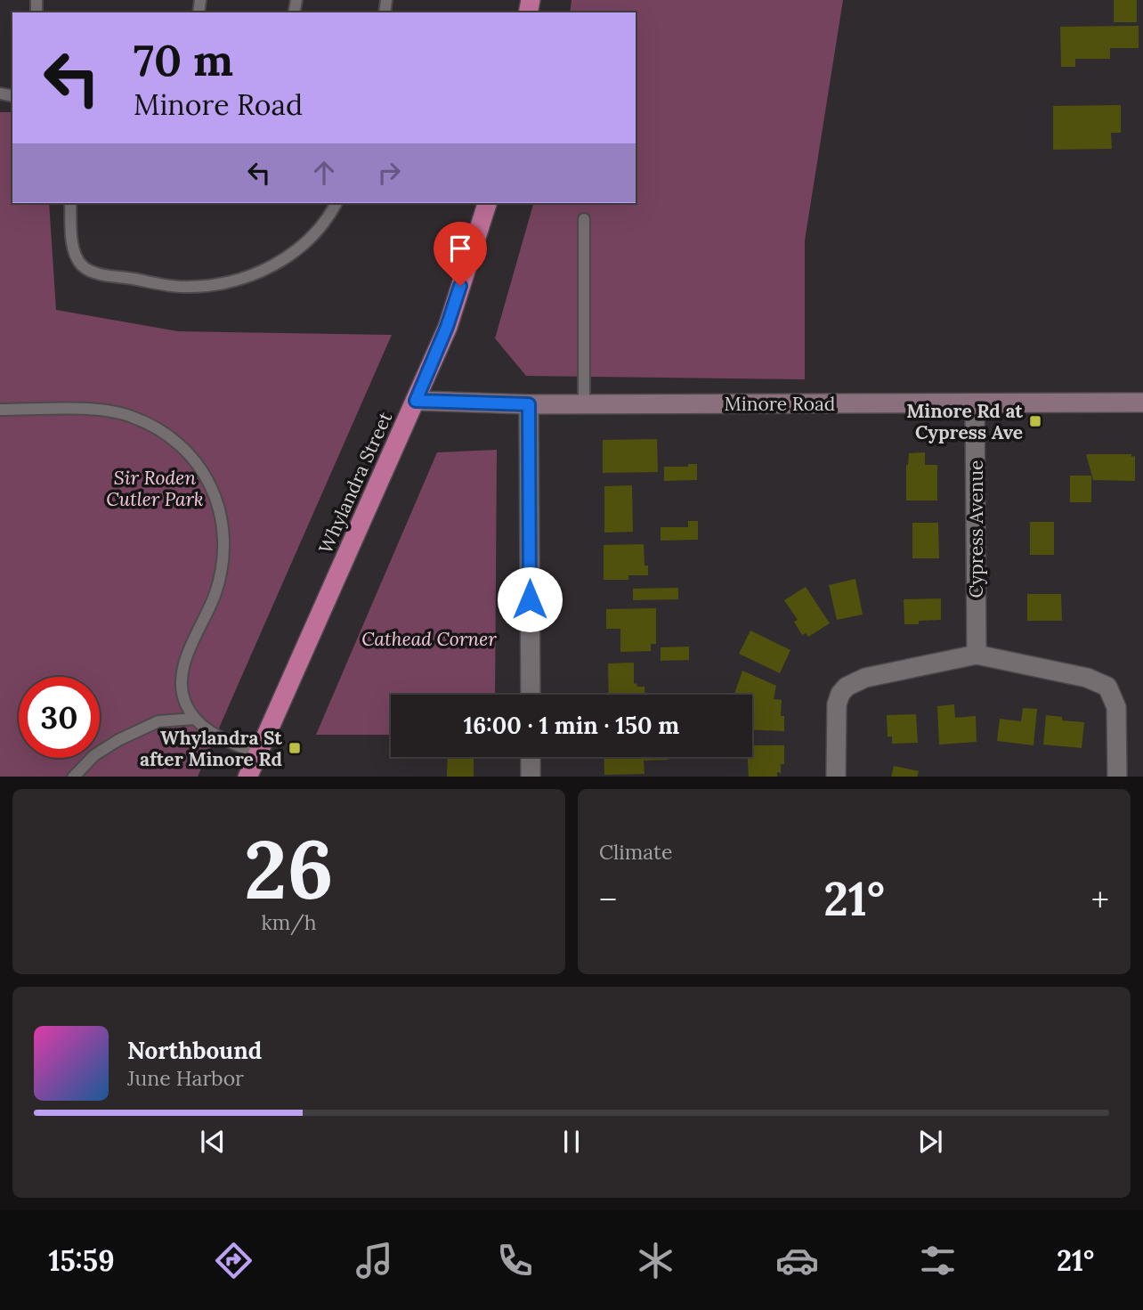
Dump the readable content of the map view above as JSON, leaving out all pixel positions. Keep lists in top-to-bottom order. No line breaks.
{"streets":{"highway":["Whylandra Street"],"street":["Minore Road","Cypress Avenue"]},"crossings":[["Minore Road","Whylandra Street"],["Minore Road","Cypress Avenue"]],"parks":["Sir Roden Cutler Park","Cathead Corner"],"places":{"transit":["Minore Rd at Cypress Ave","Whylandra St after Minore Rd"]},"page":{"turn":["70 m","Minore Road"],"limit":"30","trip":"16:00 · 1 min · 150 m","tile":[["26","km/h"],"Climate"],"heat":["−","21°","+"],"song":["Northbound","June Harbor"],"tabs":["15:59","21°"]}}
